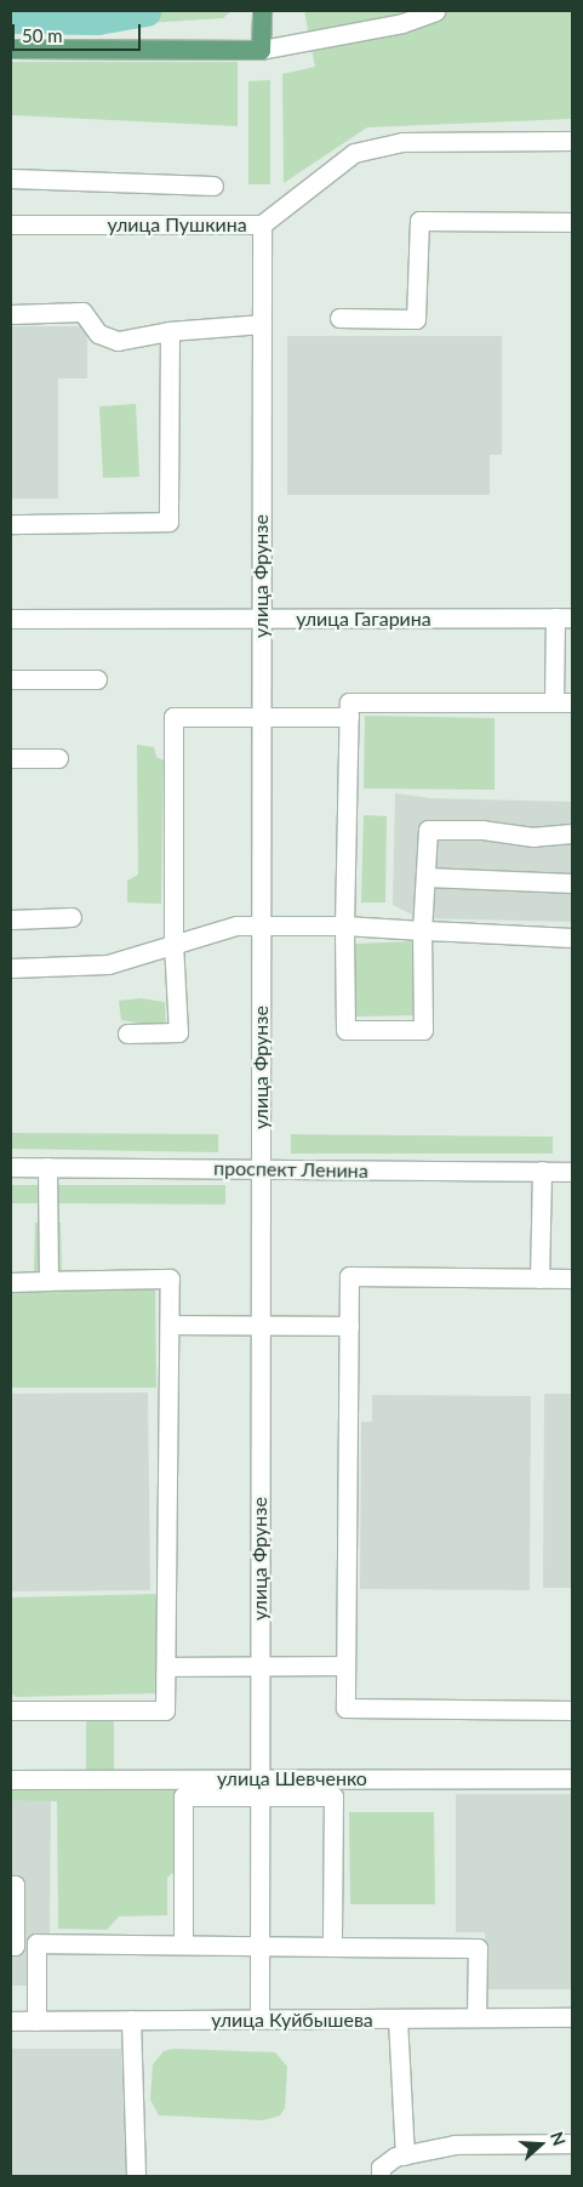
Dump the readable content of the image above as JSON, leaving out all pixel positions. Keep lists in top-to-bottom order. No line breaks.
{"streets":{"street":["улица Пушкина","улица Фрунзе","улица Гагарина","проспект Ленина","улица Шевченко","улица Куйбышева"]},"crossings":[["улица Пушкина","улица Фрунзе"],["улица Фрунзе","улица Гагарина"],["улица Фрунзе","проспект Ленина"],["улица Фрунзе","улица Шевченко"],["улица Фрунзе","улица Куйбышева"]],"scale_bar":"50 m","north":"right"}
